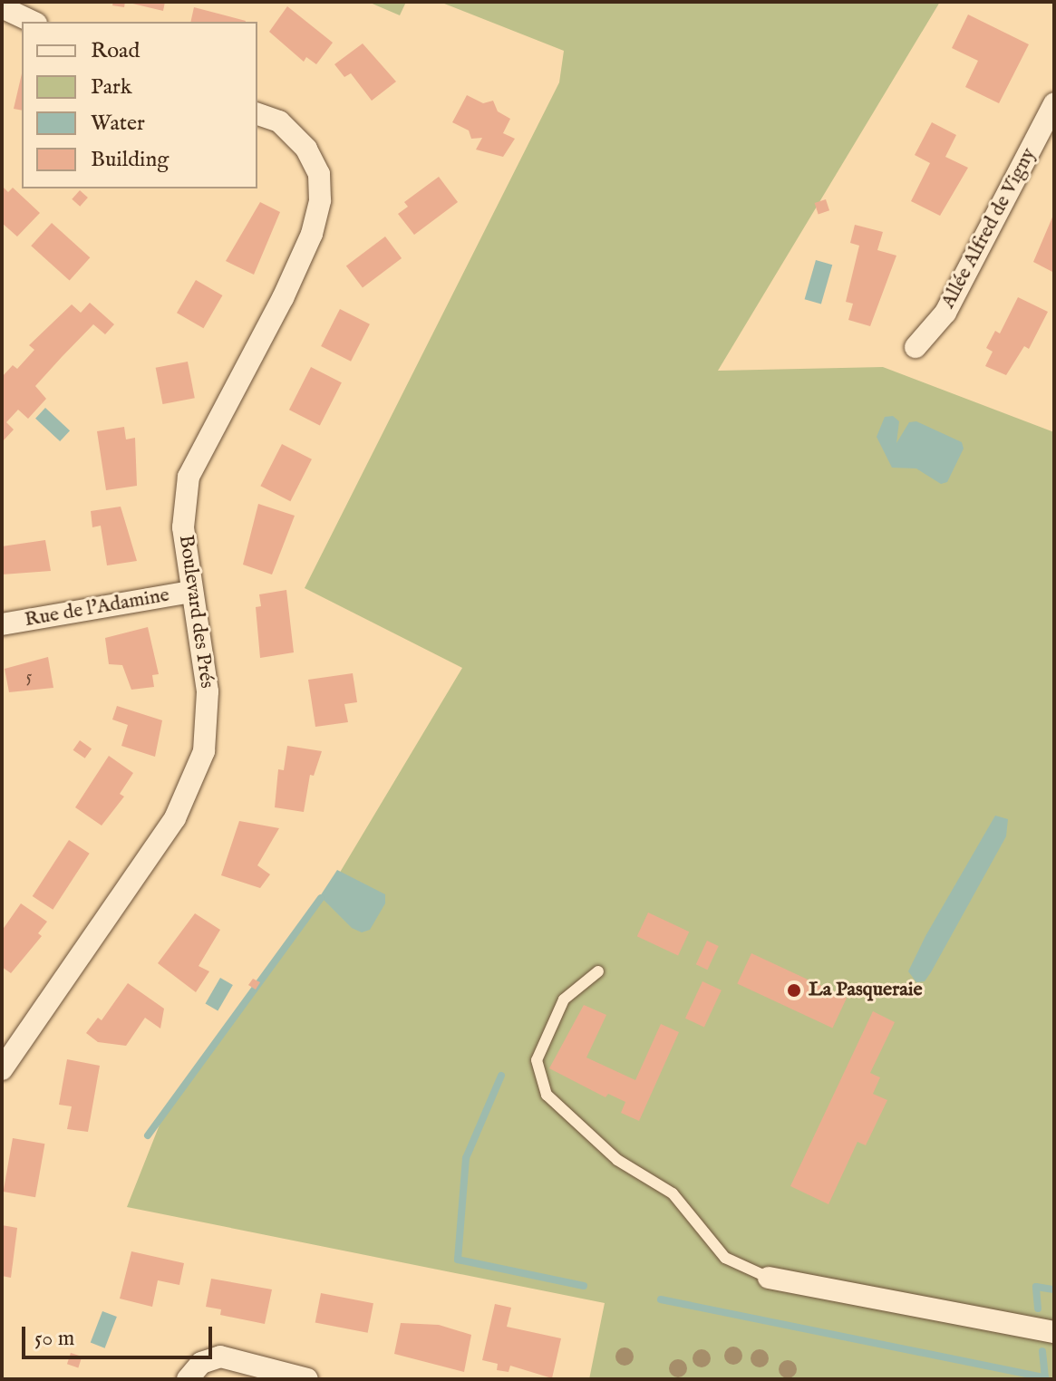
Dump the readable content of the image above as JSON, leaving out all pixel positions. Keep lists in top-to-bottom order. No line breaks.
{"streets":{"street":["Allée Alfred de Vigny","Rue de l'Adamine","Boulevard des Prés"]},"crossings":[["Rue de l'Adamine","Boulevard des Prés"]],"places":["La Pasqueraie"],"house_numbers":["5"],"legend":["Road","Park","Water","Building"],"scale_bar":"50 m"}
